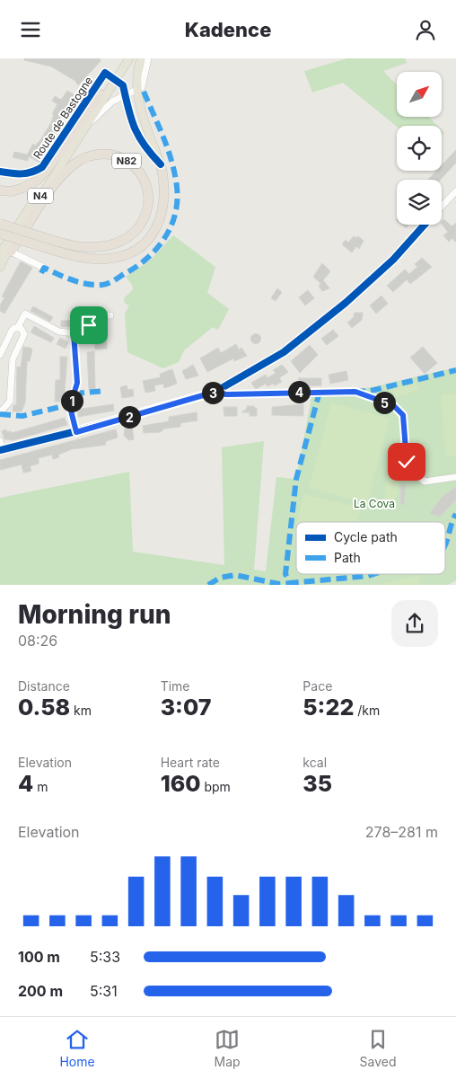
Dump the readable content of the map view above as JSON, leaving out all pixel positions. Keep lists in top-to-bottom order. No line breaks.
{"streets":{"highway":["N82"],"main road":["Route de Bastogne","N4"]},"crossings":[["Route de Bastogne","N82"]],"parks":["La Cova"],"legend":["Cycle path","Path"],"north":"top right","page":{"header":"Kadence","pins":["4","3","1","5","2"],"heading":["Morning run","08:26"],"stats":[["Distance","0.58 km"],["Time","3:07"],["Pace","5:22 /km"],["Elevation","4 m"],["Heart rate","160 bpm"],["kcal","35"]],"chart":["Elevation","278–281 m"],"list":[{"name":"100 m","note":"5:33"},{"name":"200 m","note":"5:31"}],"tabs":["Home","Map","Saved"]}}
